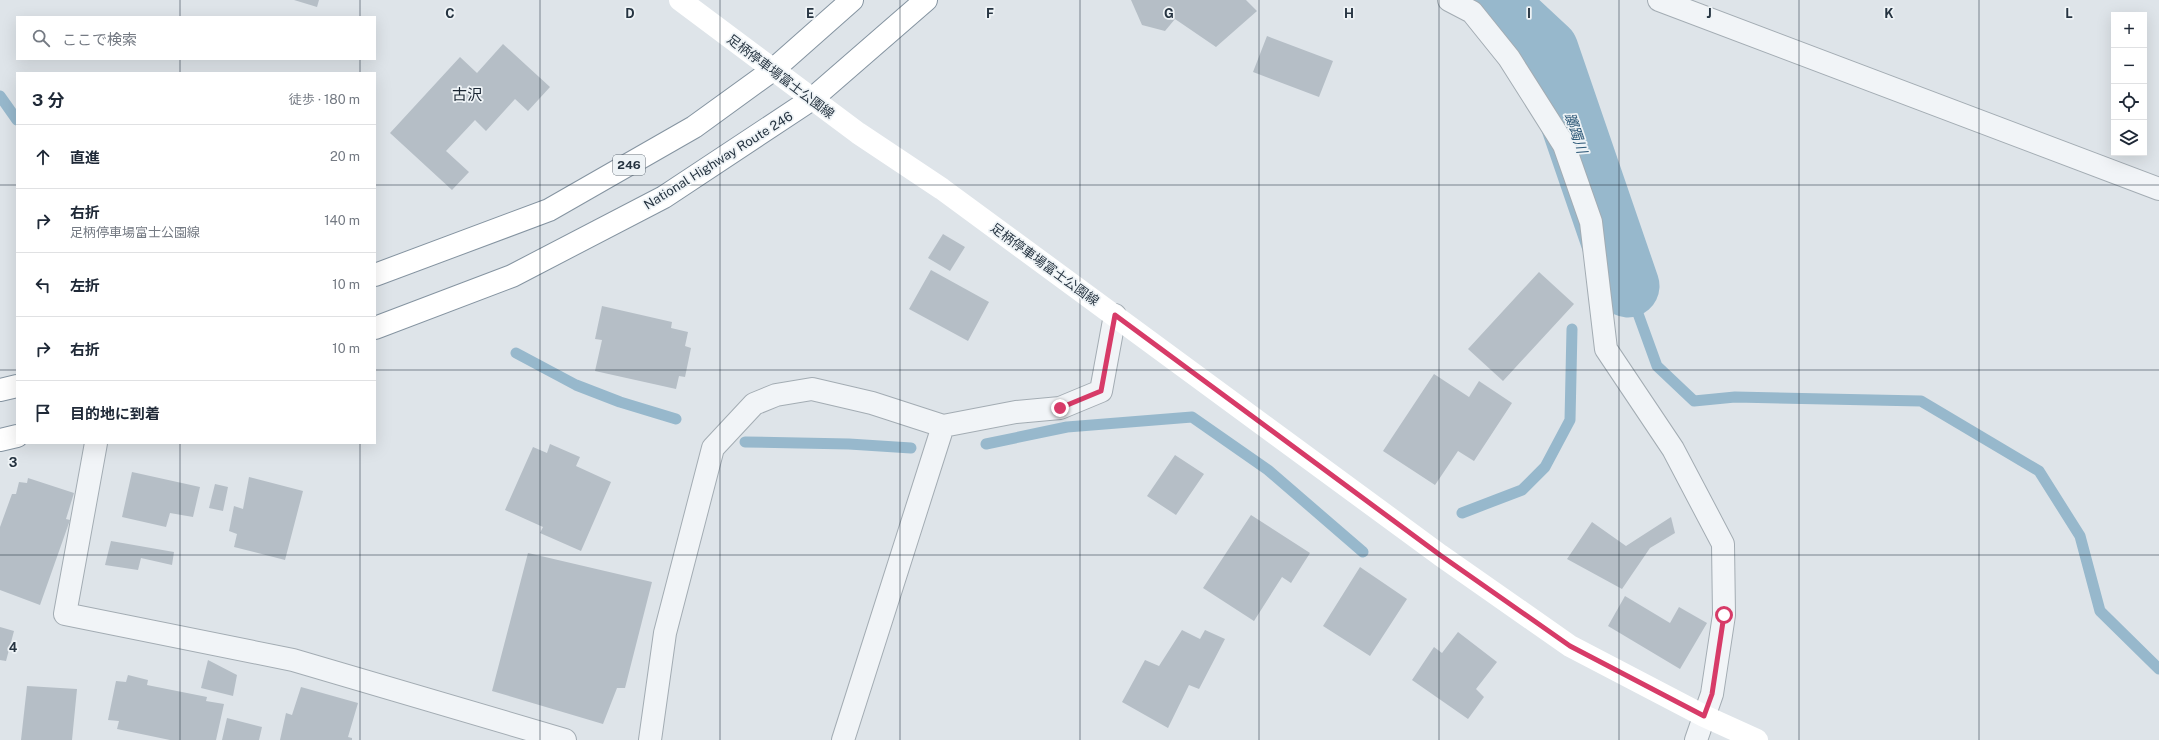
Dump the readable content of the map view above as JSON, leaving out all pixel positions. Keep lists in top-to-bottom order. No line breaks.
{"streets":{"main road":["足柄停車場富士公園線","National Highway Route 246","246"]},"crossings":[["足柄停車場富士公園線","National Highway Route 246"],["足柄停車場富士公園線","246"]],"districts":["古沢"],"water":["躑躅川"],"page":{"map_buttons":["+","−"],"search":"ここで検索","heading":["3 分","徒歩 · 180 m"],"list":[["直進","20 m"],["右折","足柄停車場富士公園線","140 m"],["左折","10 m"],["右折","10 m"],"目的地に到着"]},"grid":{"columns":["C","D","E","F","G","H","I","J","K","L"],"rows":["3","4"]}}
